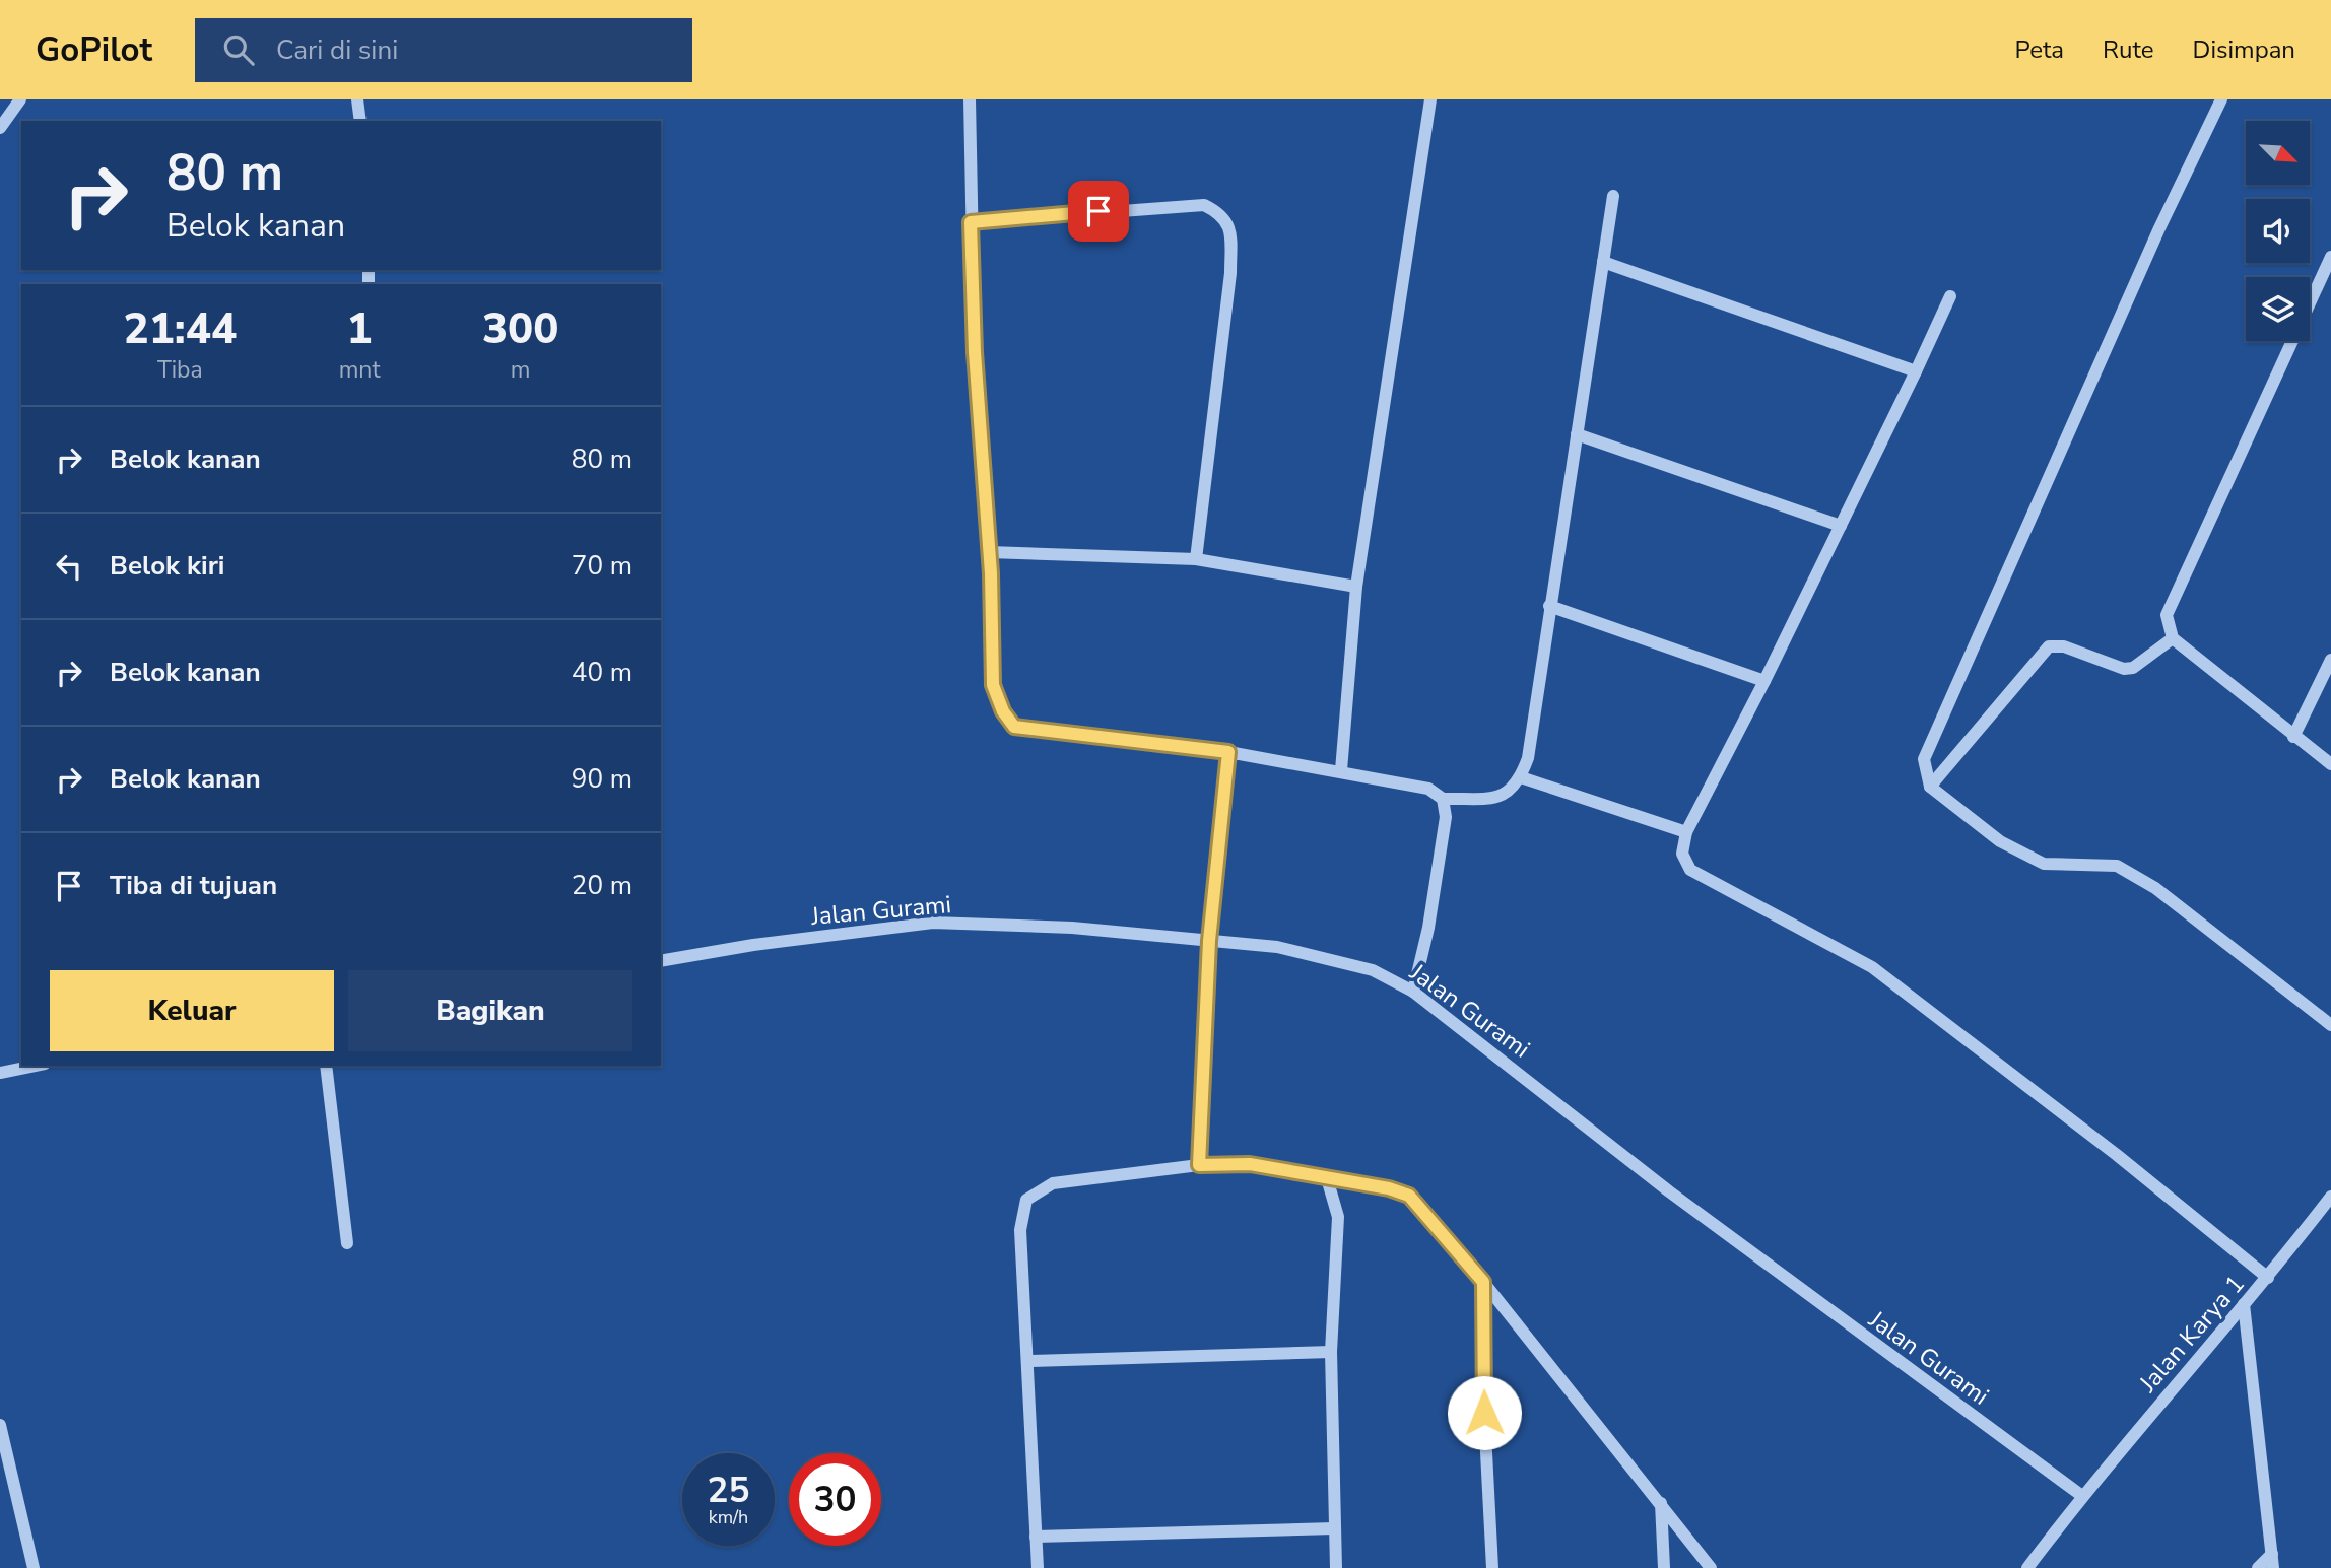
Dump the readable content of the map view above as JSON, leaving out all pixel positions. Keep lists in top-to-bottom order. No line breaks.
{"streets":{"street":["Jalan Gurami","Jalan Karya 1"]},"crossings":[["Jalan Gurami","Jalan Karya 1"]],"north":"bottom right","page":{"header":"GoPilot","search":"Cari di sini","nav":["Peta","Rute","Disimpan"],"turn":["80 m","Belok kanan"],"eta":["21:44","Tiba","1","mnt","300","m"],"list":[{"name":"Belok kanan","value":"80 m"},{"name":"Belok kiri","value":"70 m"},{"name":"Belok kanan","value":"40 m"},{"name":"Belok kanan","value":"90 m"},{"name":"Tiba di tujuan","value":"20 m"}],"buttons":["Keluar","Bagikan"],"speed":"25 km/h","limit":"30"}}
